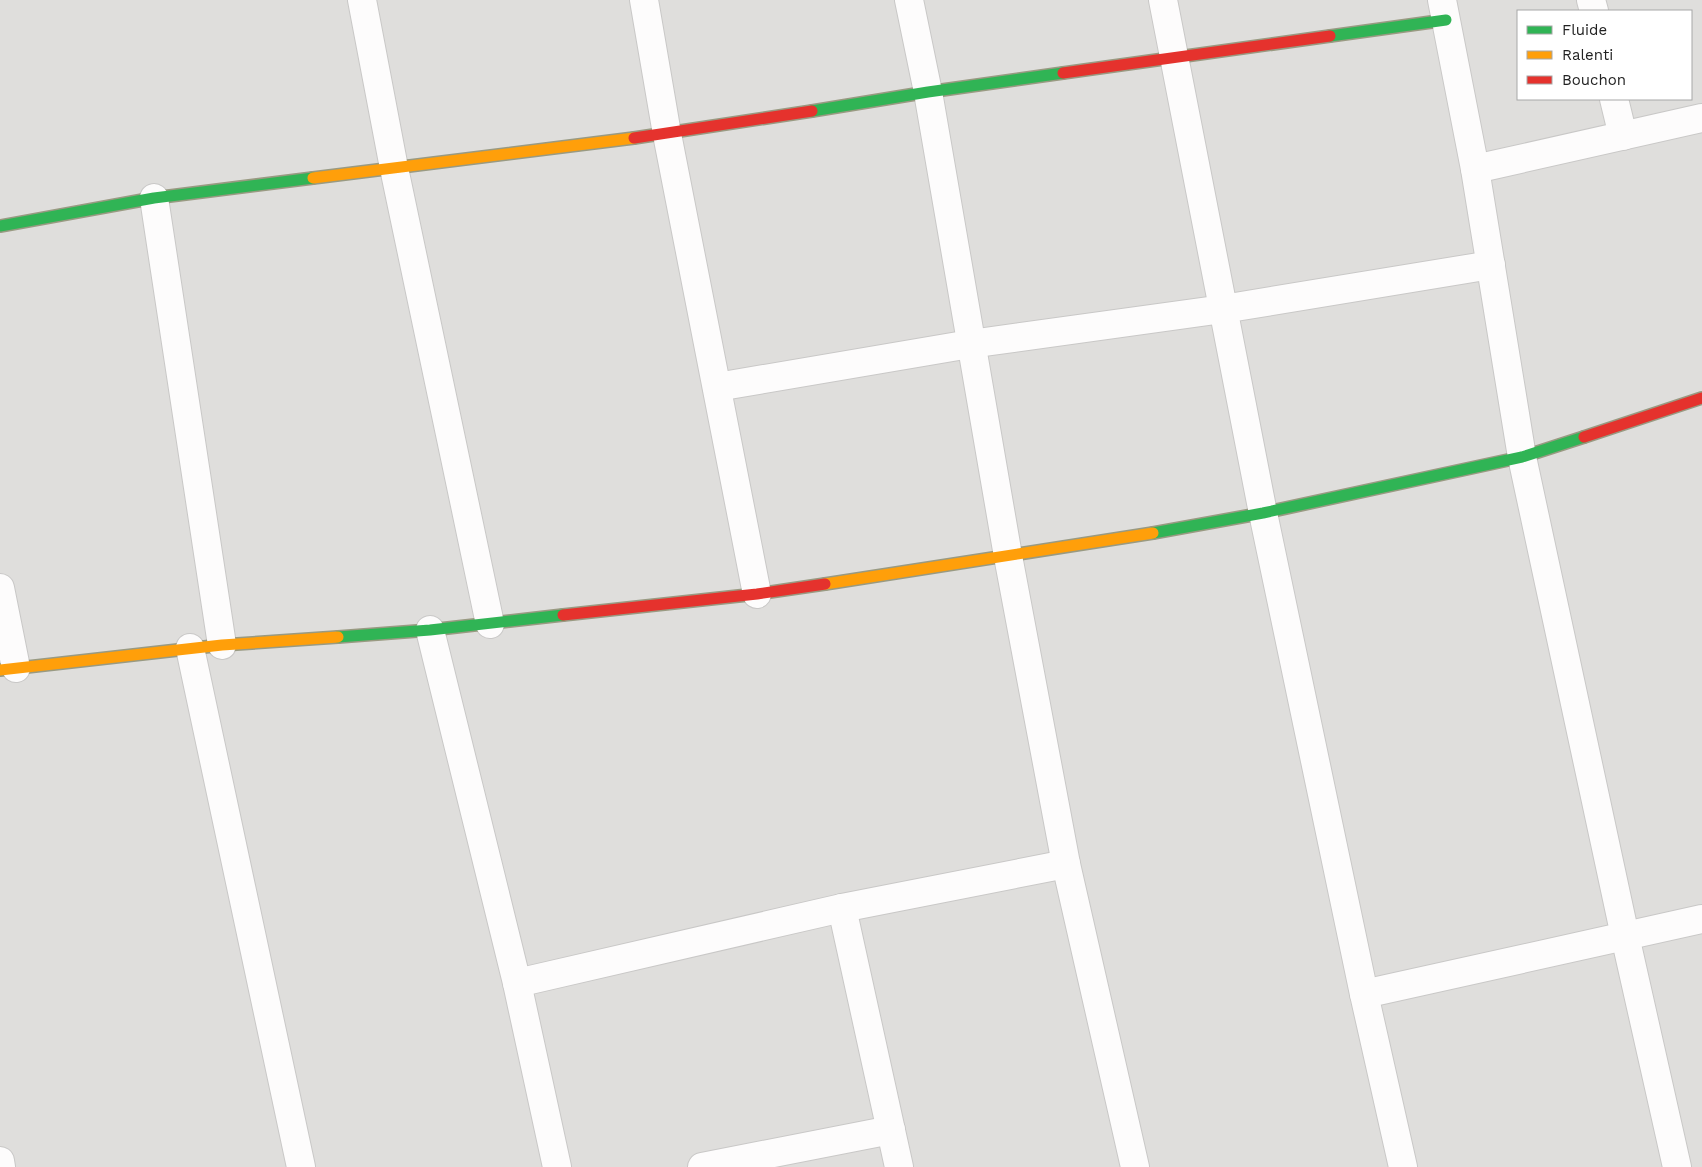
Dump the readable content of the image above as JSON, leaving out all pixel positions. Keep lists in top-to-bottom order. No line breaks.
{"legend":["Fluide","Ralenti","Bouchon"]}
